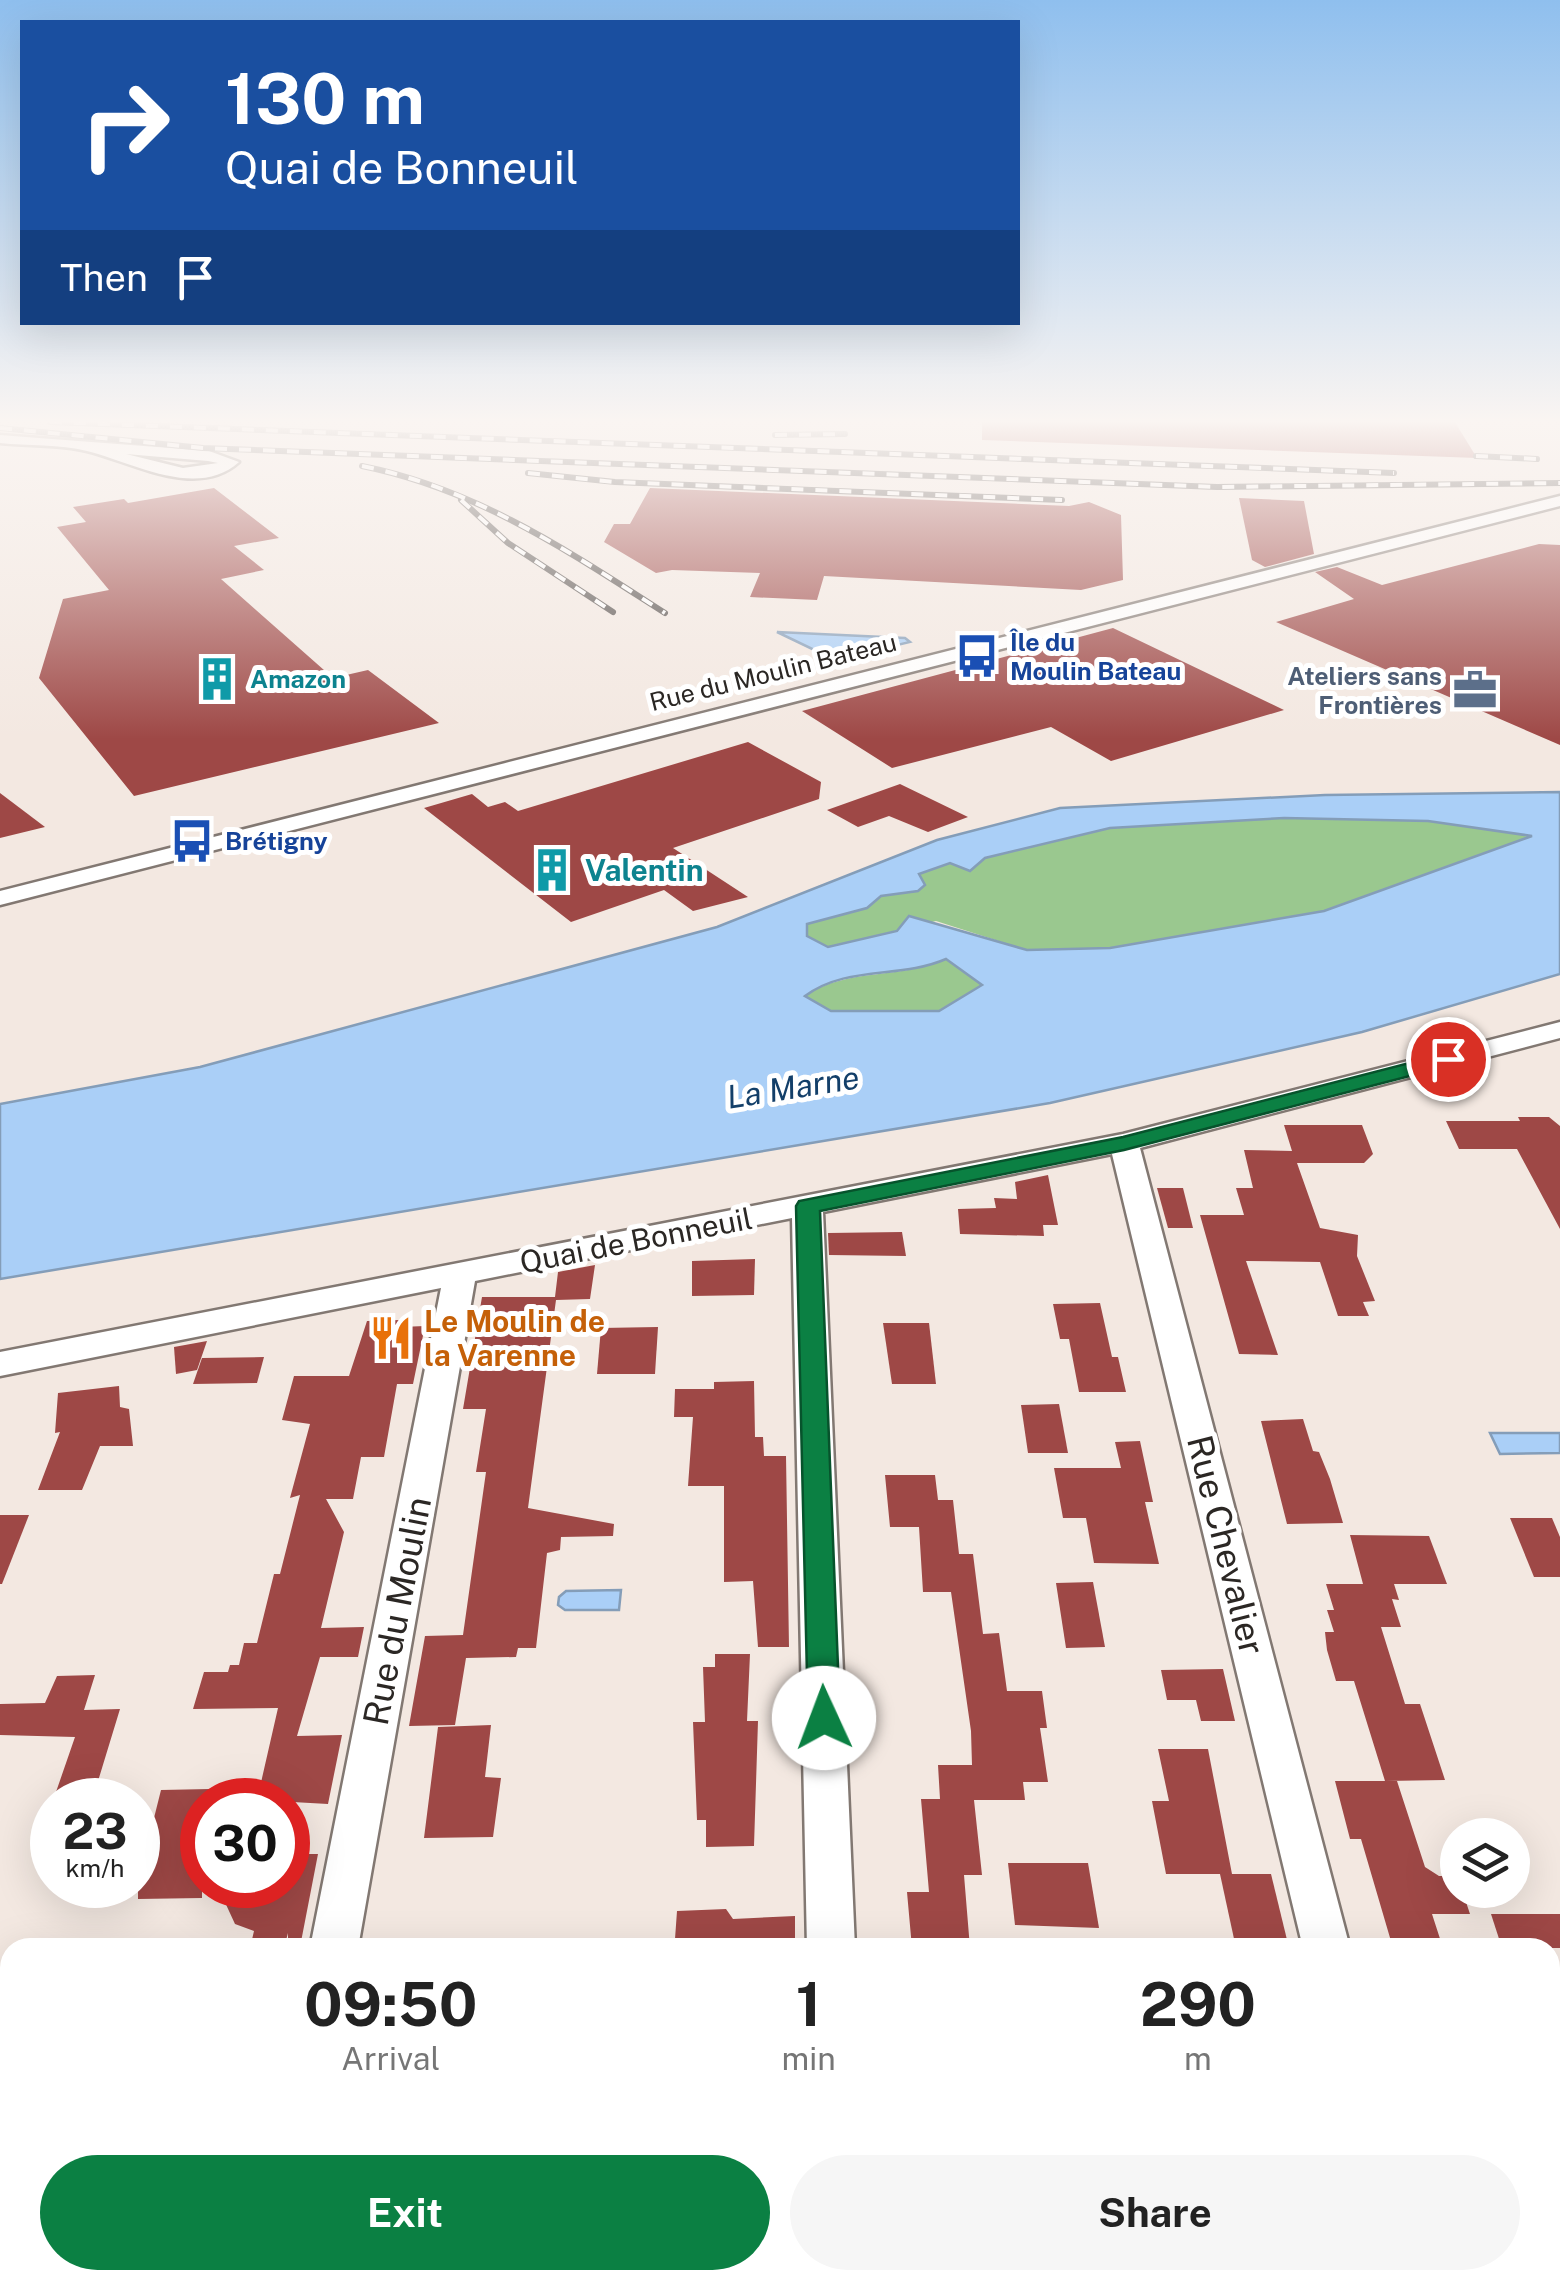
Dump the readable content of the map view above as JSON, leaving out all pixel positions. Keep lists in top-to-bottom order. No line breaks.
{"streets":{"street":["Rue du Moulin Bateau","Quai de Bonneuil","Rue Chevalier","Rue du Moulin"]},"crossings":[["Quai de Bonneuil","Rue Chevalier"],["Quai de Bonneuil","Rue du Moulin"]],"water":["La Marne"],"places":{"bus stop":["Île du Moulin Bateau","Brétigny"],"building":["Amazon","Valentin"],"office":["Ateliers sans Frontières"],"restaurant":["Le Moulin de la Varenne"]},"page":{"turn":["130 m","Quai de Bonneuil"],"then":"Then","speed":"23 km/h","limit":"30","eta":["09:50","Arrival","1","min","290","m"],"buttons":["Exit","Share"]}}
